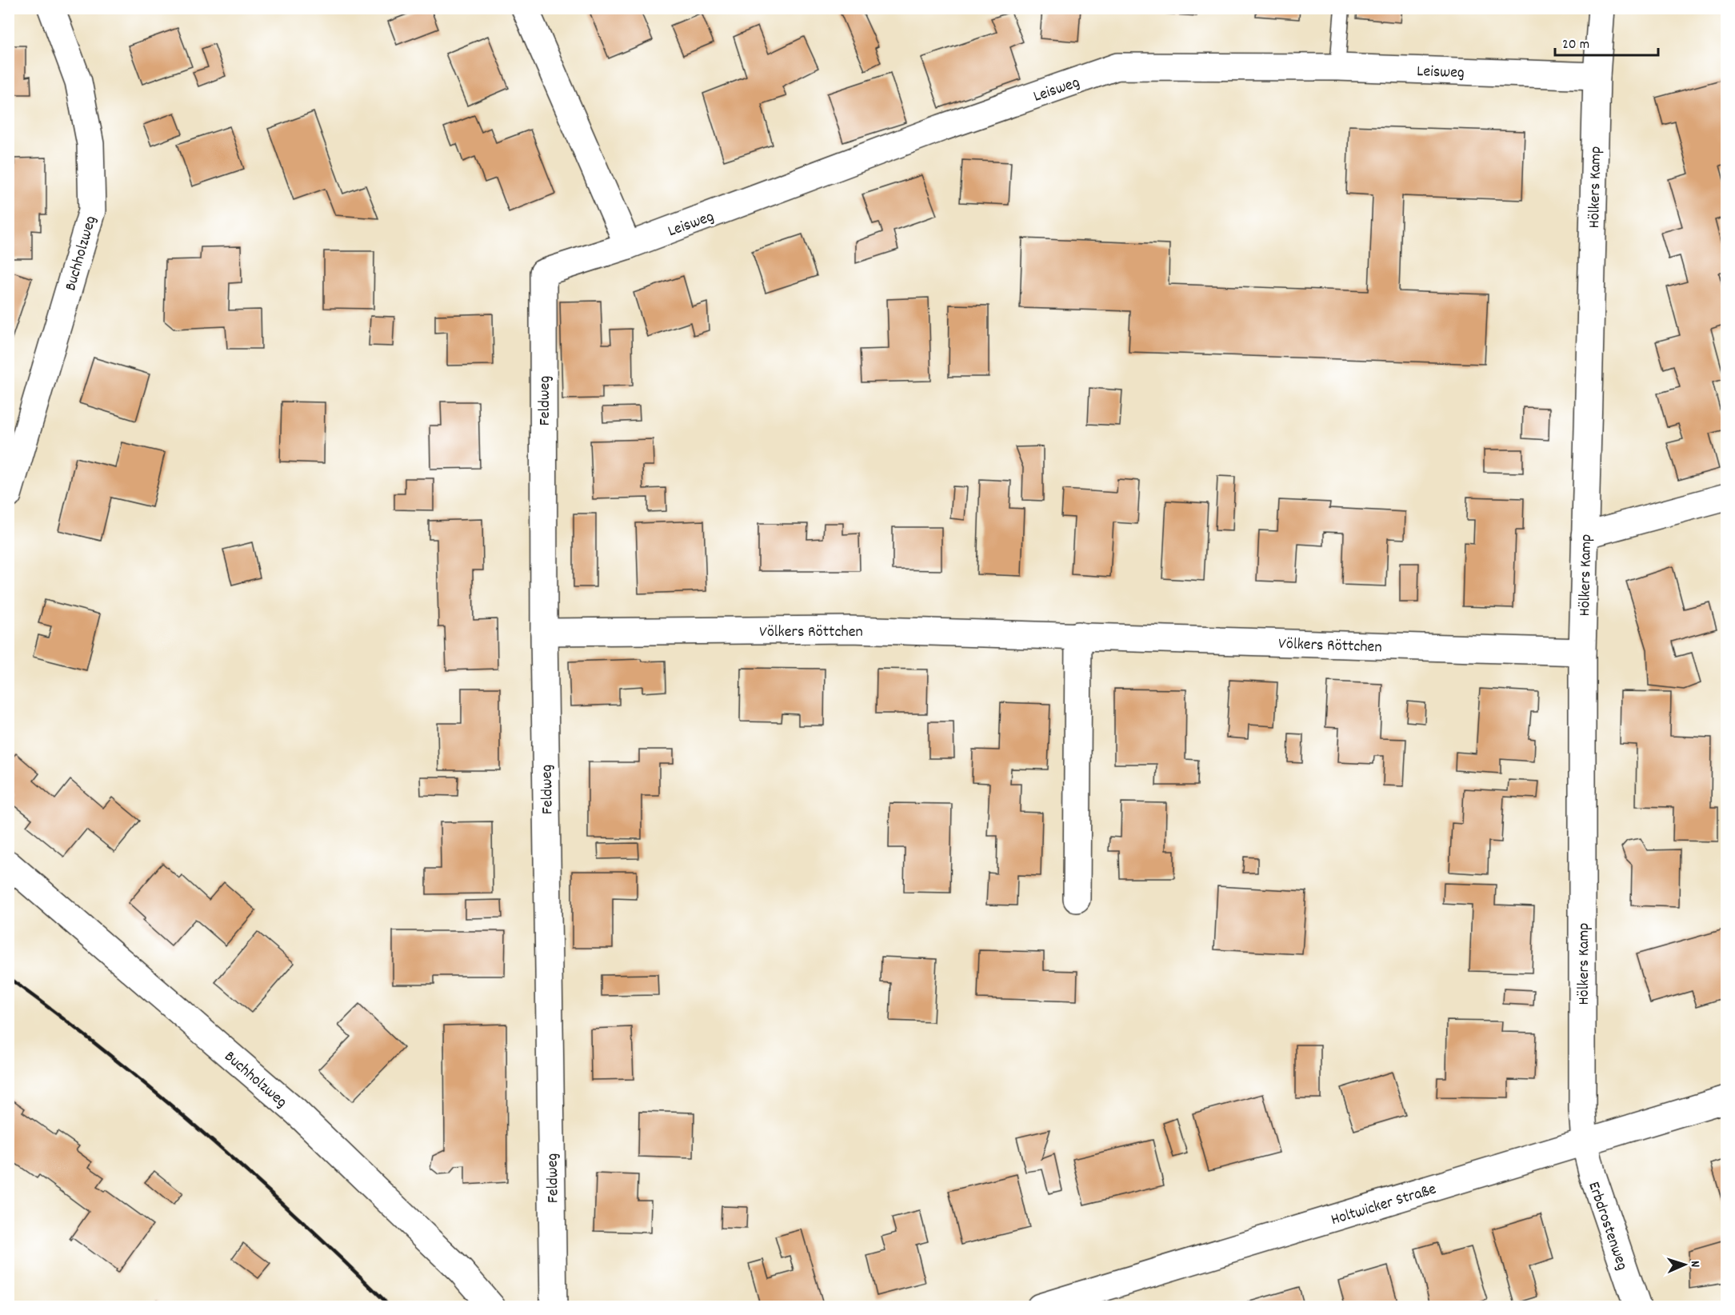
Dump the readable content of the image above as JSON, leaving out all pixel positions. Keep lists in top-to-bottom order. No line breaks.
{"streets":{"street":["Leisweg","Hölkers Kamp","Buchholzweg","Feldweg","Völkers Röttchen","Holtwicker Straße","Erbdrostenweg"]},"crossings":[["Leisweg","Hölkers Kamp"],["Leisweg","Feldweg"],["Hölkers Kamp","Völkers Röttchen"],["Hölkers Kamp","Holtwicker Straße"],["Hölkers Kamp","Erbdrostenweg"],["Feldweg","Völkers Röttchen"],["Holtwicker Straße","Erbdrostenweg"]],"scale_bar":"20 m","north":"right"}
